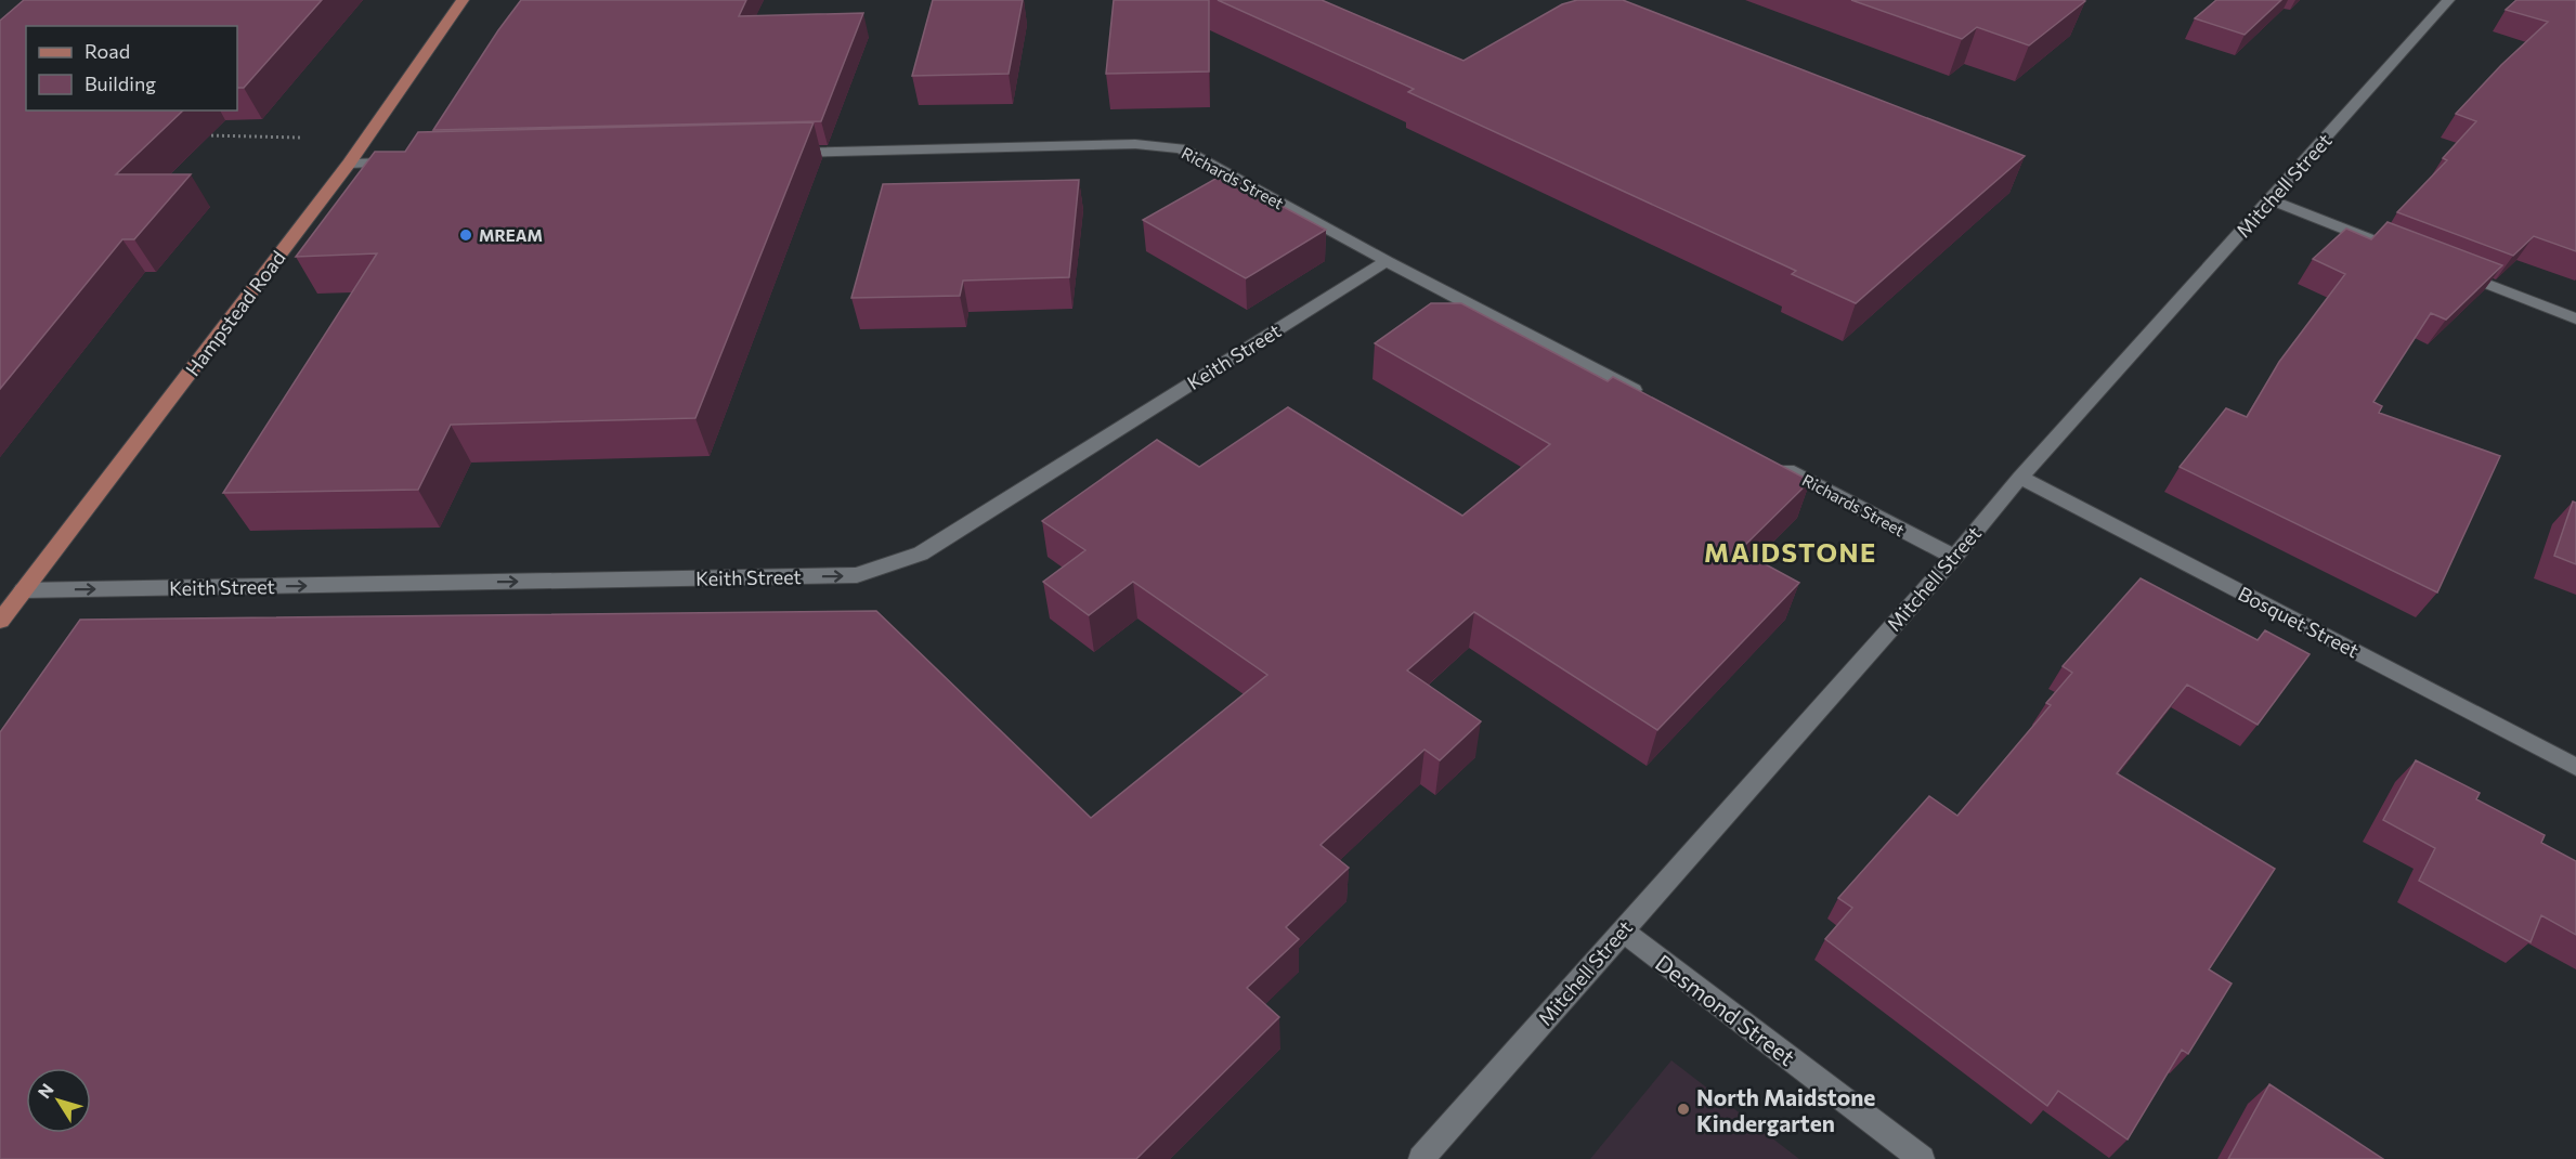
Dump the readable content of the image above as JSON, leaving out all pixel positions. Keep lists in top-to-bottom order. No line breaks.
{"streets":{"main road":["Hampstead Road"],"street":["Richards Street","Mitchell Street","Keith Street","Bosquet Street","Desmond Street"]},"crossings":[["Richards Street","Mitchell Street"],["Richards Street","Keith Street"],["Mitchell Street","Bosquet Street"],["Mitchell Street","Desmond Street"],["Hampstead Road","Keith Street"]],"one_way":["Keith Street"],"districts":["MAIDSTONE"],"places":["MREAM","North Maidstone Kindergarten"],"legend":["Road","Building"],"north":"top left"}
